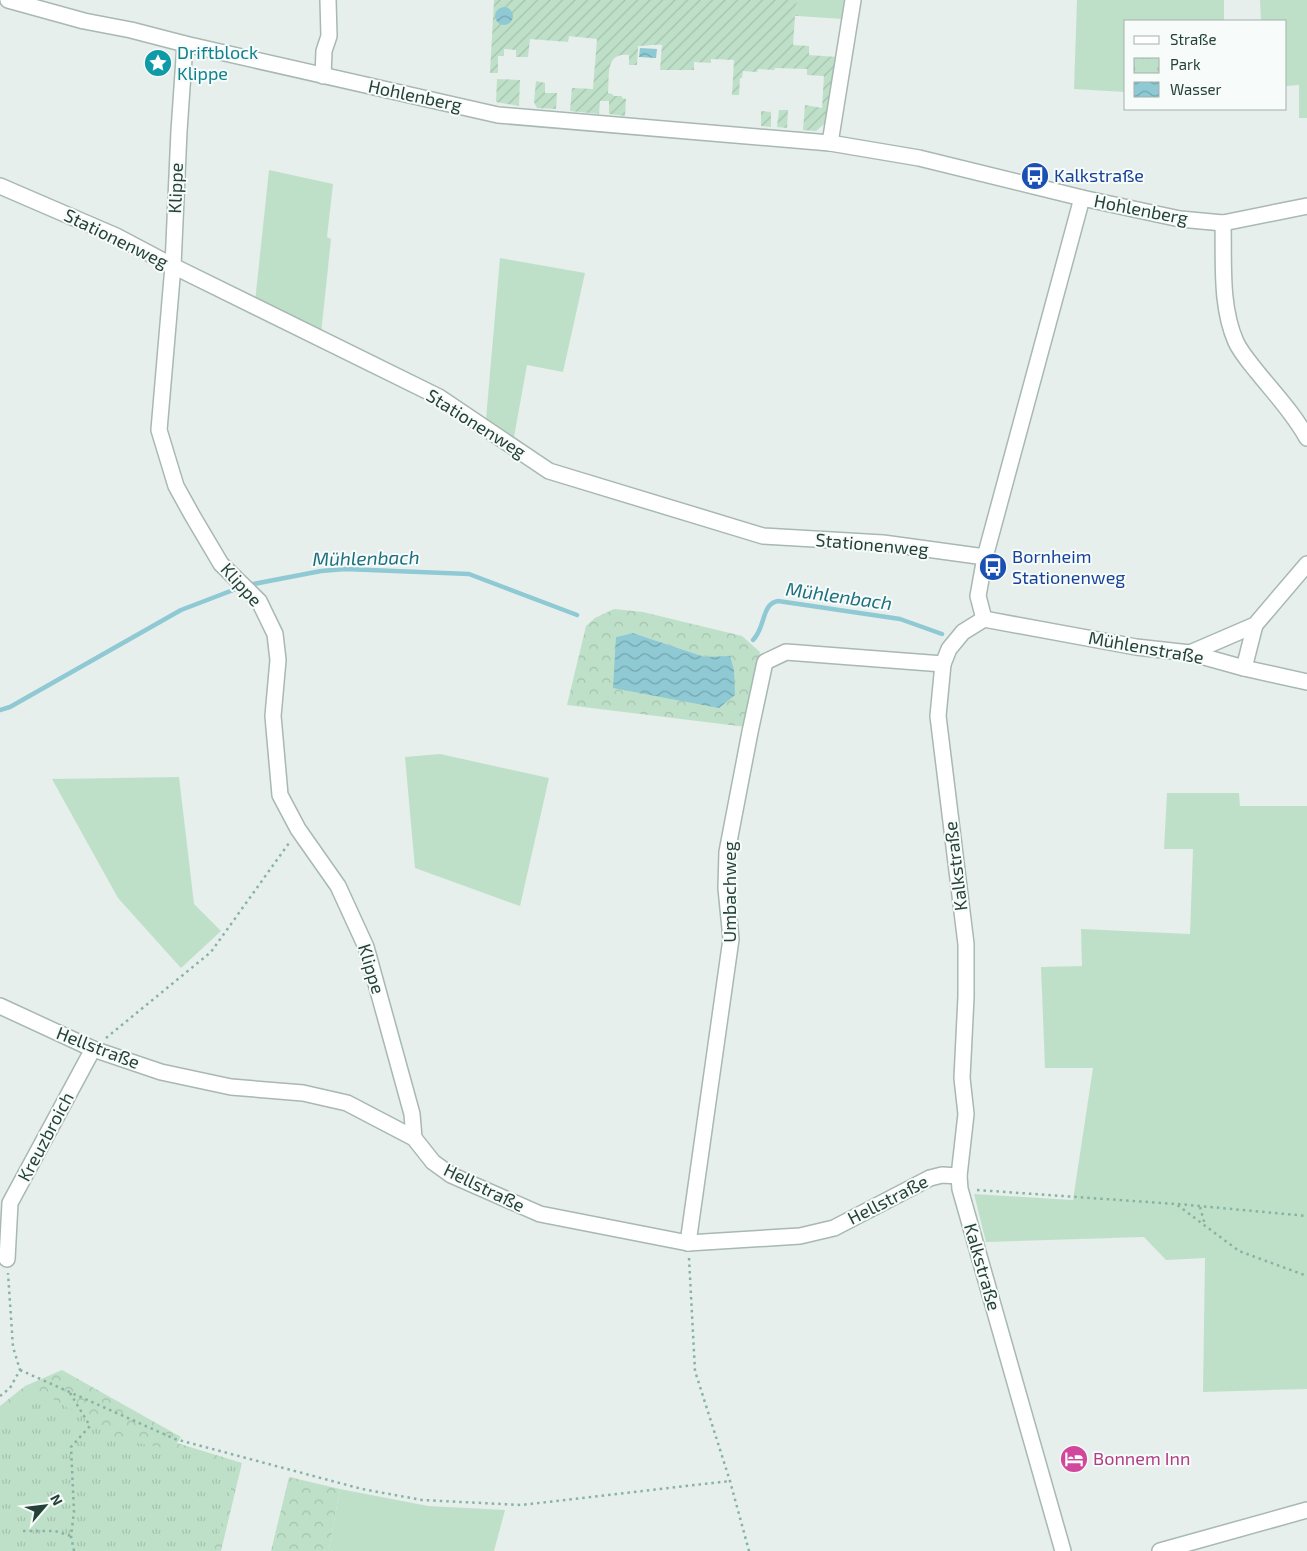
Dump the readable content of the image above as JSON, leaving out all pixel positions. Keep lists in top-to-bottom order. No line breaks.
{"streets":{"street":["Hohlenberg","Klippe","Stationenweg","Mühlenstraße","Kalkstraße","Umbachweg","Hellstraße","Kreuzbroich"]},"crossings":[["Hohlenberg","Klippe"],["Klippe","Stationenweg"],["Klippe","Hellstraße"],["Mühlenstraße","Kalkstraße"],["Kalkstraße","Umbachweg"],["Kalkstraße","Hellstraße"],["Umbachweg","Hellstraße"],["Hellstraße","Kreuzbroich"]],"water":["Mühlenbach"],"places":{"place":["Driftblock Klippe"],"bus stop":["Kalkstraße","Bornheim Stationenweg"],"hotel":["Bonnem Inn"]},"legend":["Straße","Park","Wasser"],"north":"top right"}
